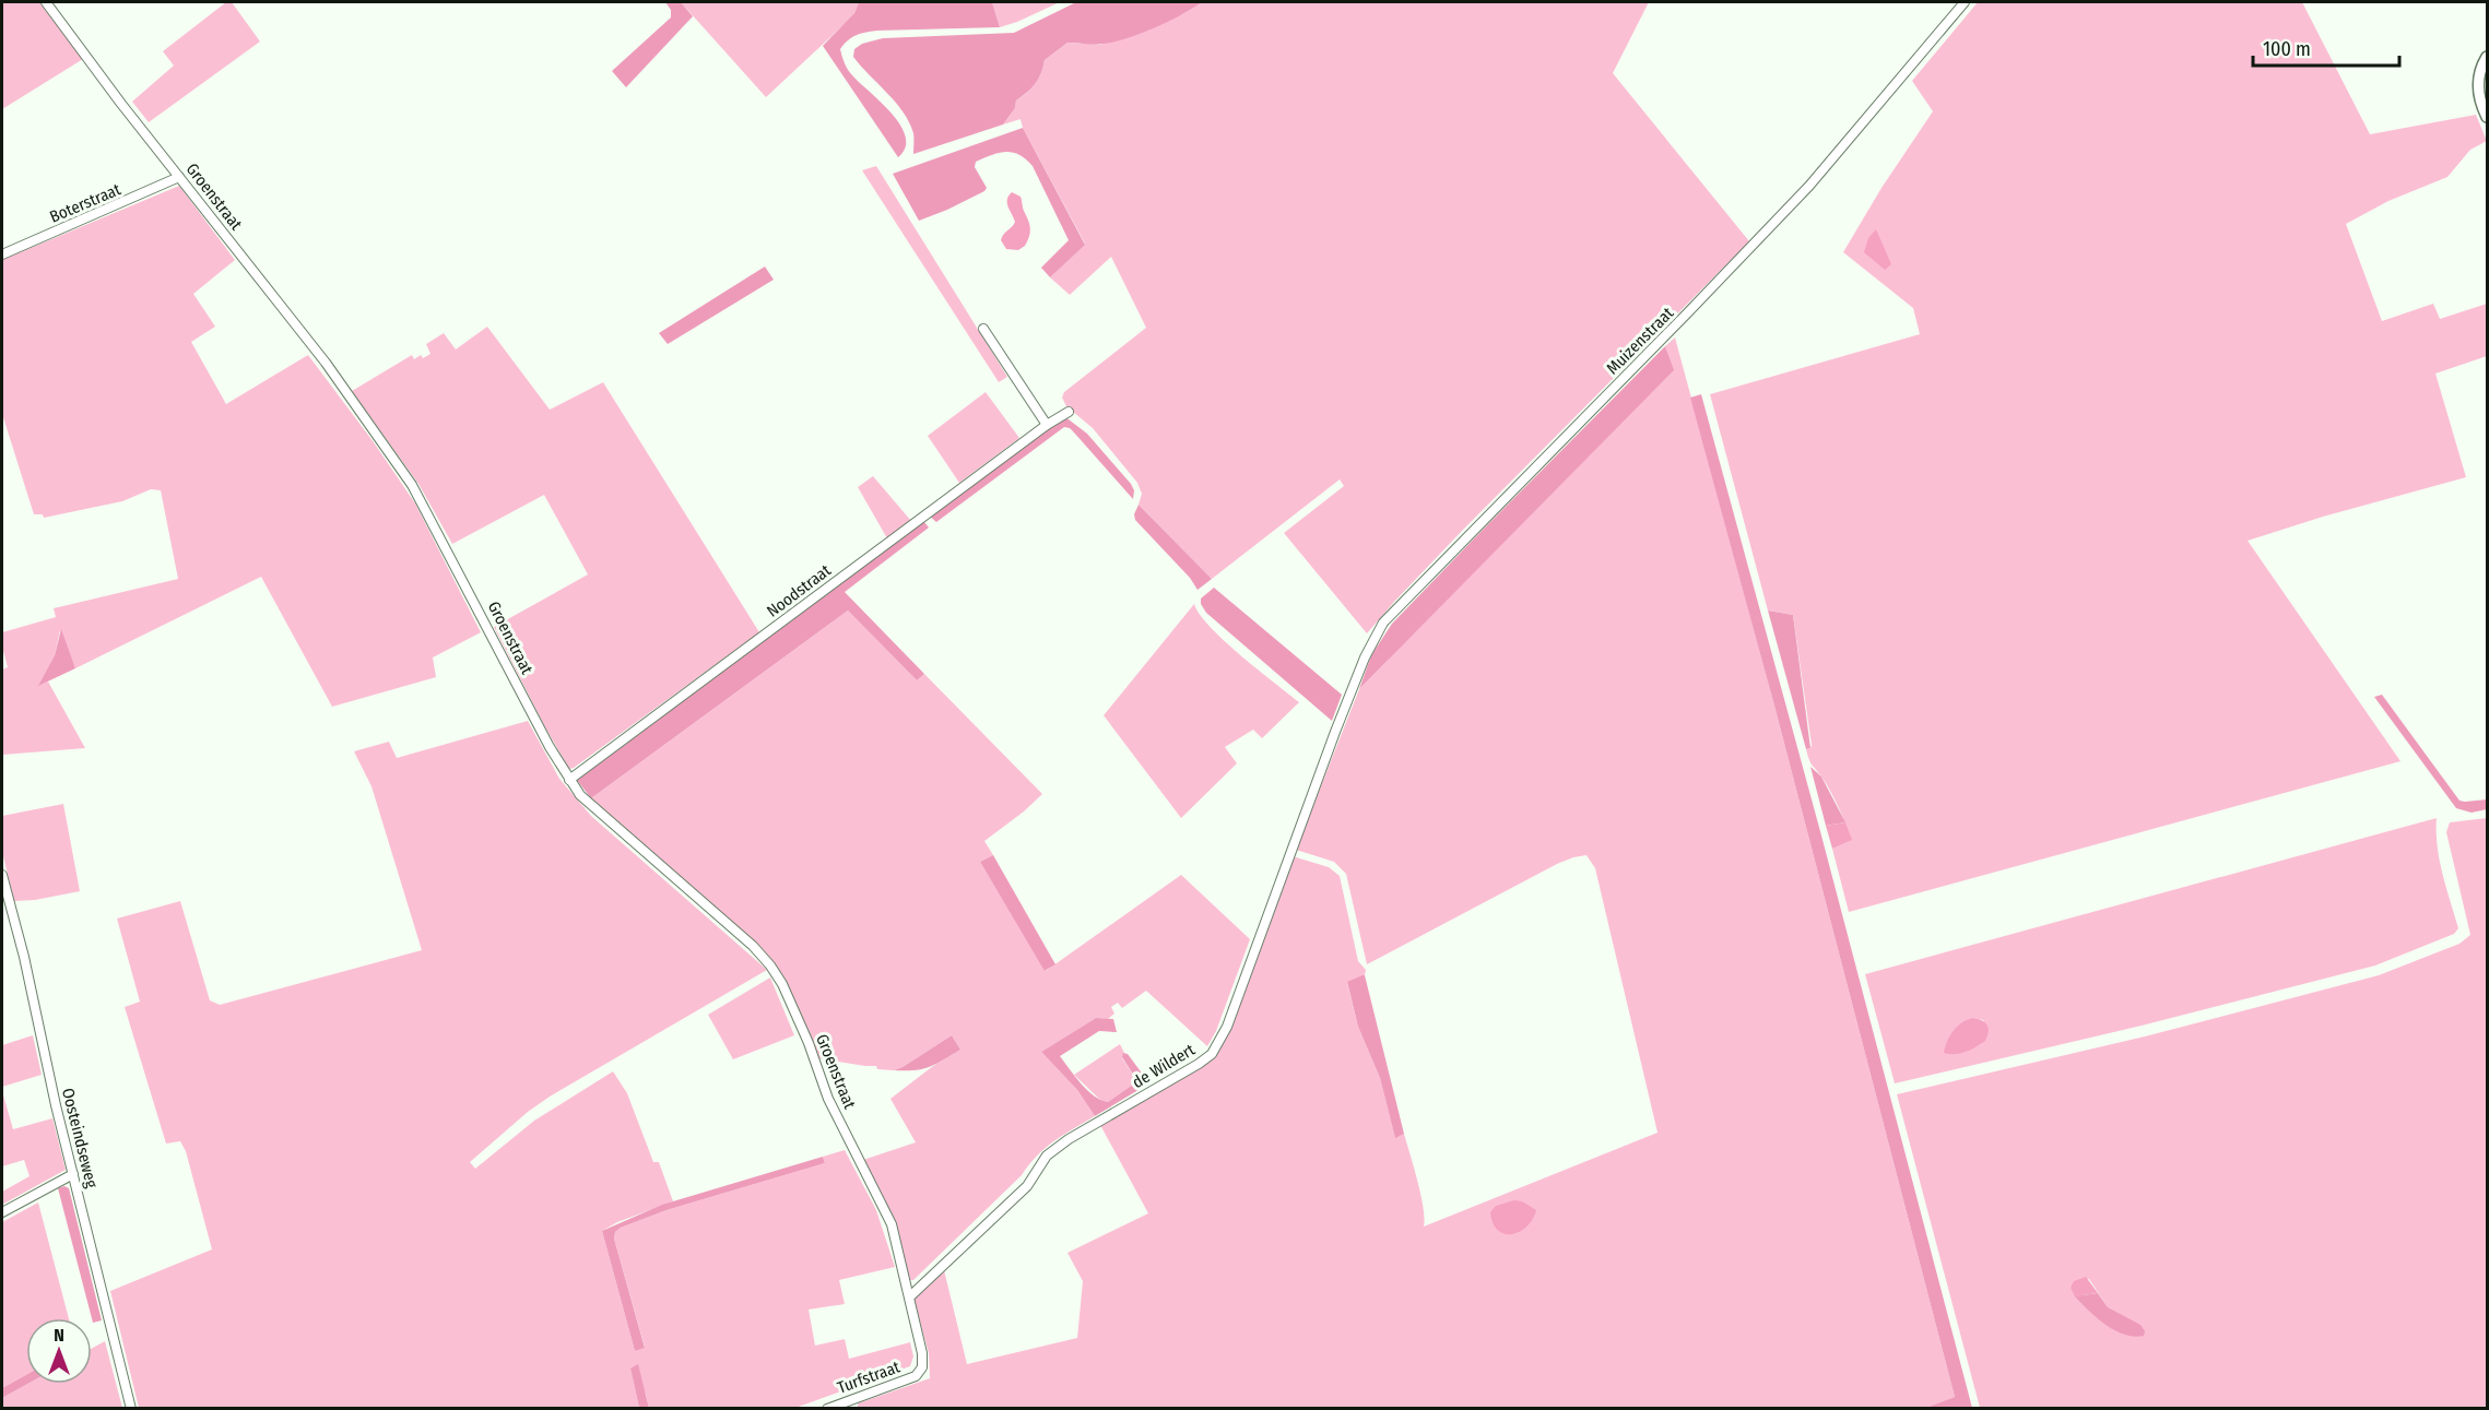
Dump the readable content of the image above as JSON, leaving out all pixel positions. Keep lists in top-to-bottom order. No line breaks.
{"streets":{"street":["Groenstraat","Boterstraat","Muizenstraat","Noodstraat","de Wildert","Oosteindseweg","Turfstraat"]},"crossings":[["Groenstraat","Boterstraat"],["Groenstraat","Noodstraat"],["Groenstraat","de Wildert"],["Groenstraat","Turfstraat"],["Muizenstraat","de Wildert"],["de Wildert","Turfstraat"]],"scale_bar":"100 m","north":"top"}
